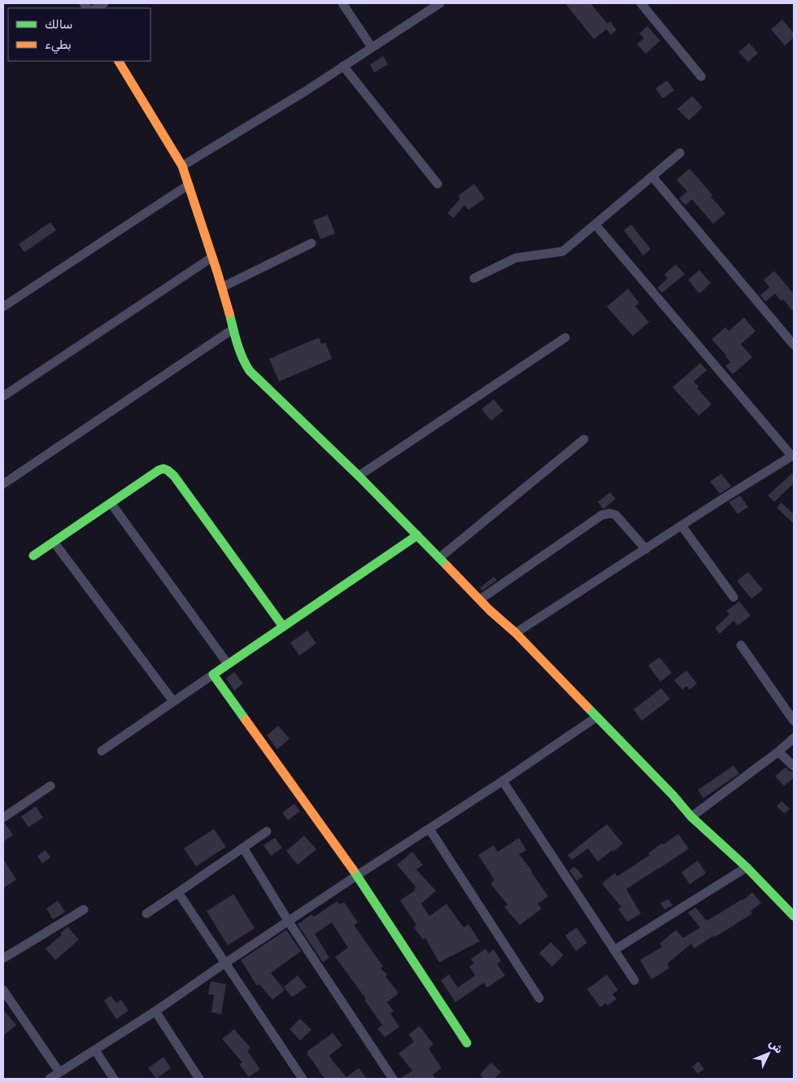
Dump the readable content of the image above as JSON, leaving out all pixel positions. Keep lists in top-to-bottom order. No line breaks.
{"legend":["سالك","بطيء"],"north":"top right"}
